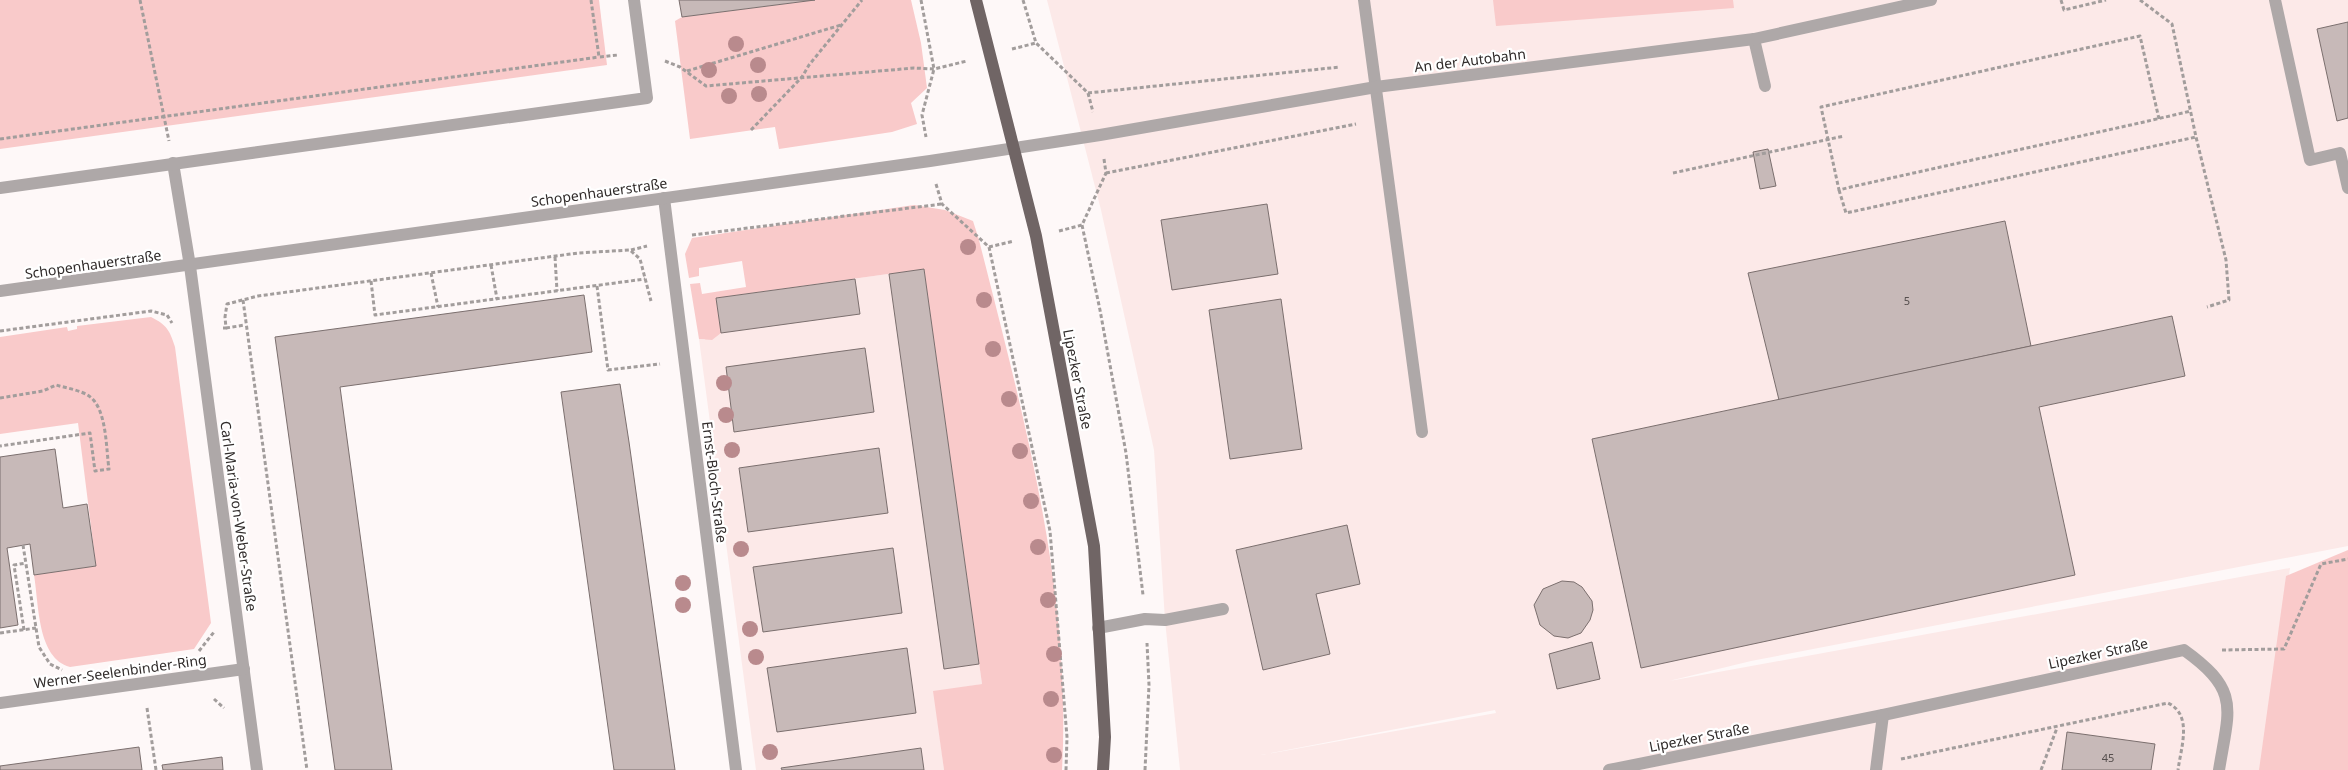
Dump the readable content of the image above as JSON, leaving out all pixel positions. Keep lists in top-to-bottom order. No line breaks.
{"streets":{"main road":["Lipezker Straße"],"street":["An der Autobahn","Schopenhauerstraße","Ernst-Bloch-Straße","Carl-Maria-von-Weber-Straße","Werner-Seelenbinder-Ring"]},"crossings":[["An der Autobahn","Schopenhauerstraße"],["An der Autobahn","Lipezker Straße"],["Schopenhauerstraße","Lipezker Straße"],["Schopenhauerstraße","Ernst-Bloch-Straße"],["Schopenhauerstraße","Carl-Maria-von-Weber-Straße"],["Carl-Maria-von-Weber-Straße","Werner-Seelenbinder-Ring"]],"house_numbers":["5","45"]}
